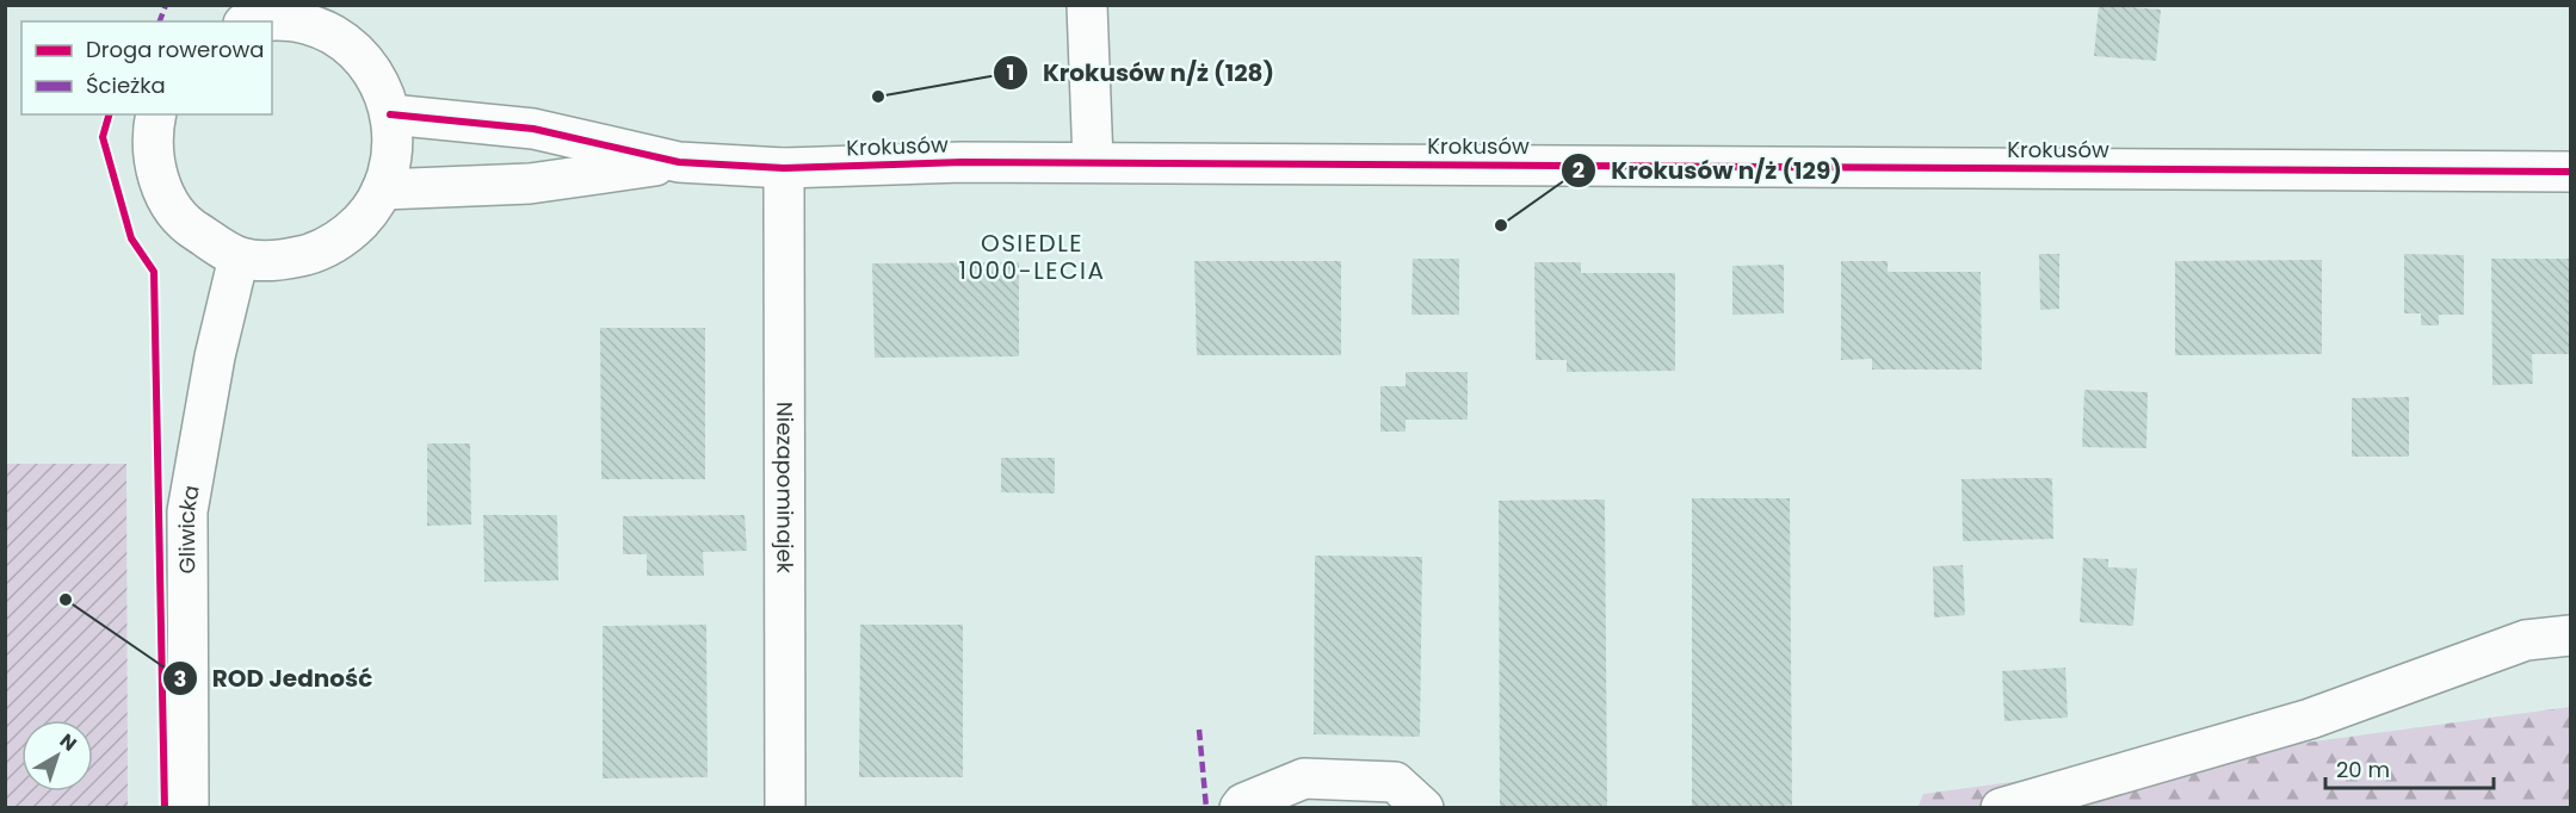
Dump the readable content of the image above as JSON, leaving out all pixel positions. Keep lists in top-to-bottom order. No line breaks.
{"streets":{"street":["Krokusów","Niezapominajek","Gliwicka"]},"crossings":[["Krokusów","Niezapominajek"]],"districts":["OSIEDLE 1000-LECIA"],"places":["Krokusów n/ż (128)","Krokusów n/ż (129)","ROD Jedność"],"legend":["Droga rowerowa","Ścieżka"],"scale_bar":"20 m","north":"top right"}
